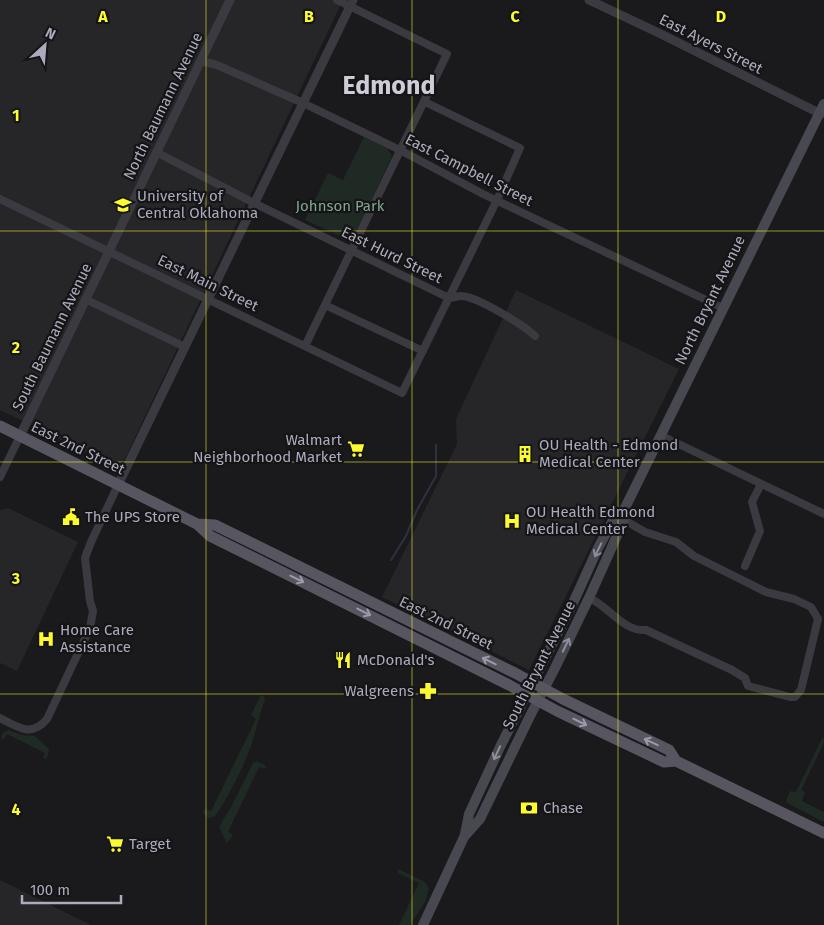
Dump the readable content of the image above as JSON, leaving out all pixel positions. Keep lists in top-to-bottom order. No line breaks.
{"streets":{"main road":["North Bryant Avenue","East 2nd Street","South Bryant Avenue"],"street":["East Ayers Street","North Baumann Avenue","East Campbell Street","East Hurd Street","East Main Street","South Baumann Avenue"]},"crossings":[["East Ayers Street","North Bryant Avenue"],["North Baumann Avenue","East Campbell Street"],["North Baumann Avenue","East Hurd Street"],["North Baumann Avenue","East Main Street"],["North Baumann Avenue","South Baumann Avenue"],["East Campbell Street","North Bryant Avenue"],["East Main Street","South Baumann Avenue"],["North Bryant Avenue","South Bryant Avenue"],["South Baumann Avenue","East 2nd Street"],["East 2nd Street","South Bryant Avenue"]],"districts":["Edmond"],"parks":["Johnson Park"],"places":{"school or university":["University of Central Oklahoma"],"supermarket":["Walmart Neighborhood Market","Target"],"building":["OU Health - Edmond Medical Center"],"public building":["The UPS Store"],"hospital":["OU Health Edmond Medical Center","Home Care Assistance"],"restaurant":["McDonald's"],"pharmacy":["Walgreens"],"bank":["Chase"]},"scale_bar":"100 m","north":"top right","grid":{"columns":["A","B","C","D"],"rows":["1","2","3","4"]}}
